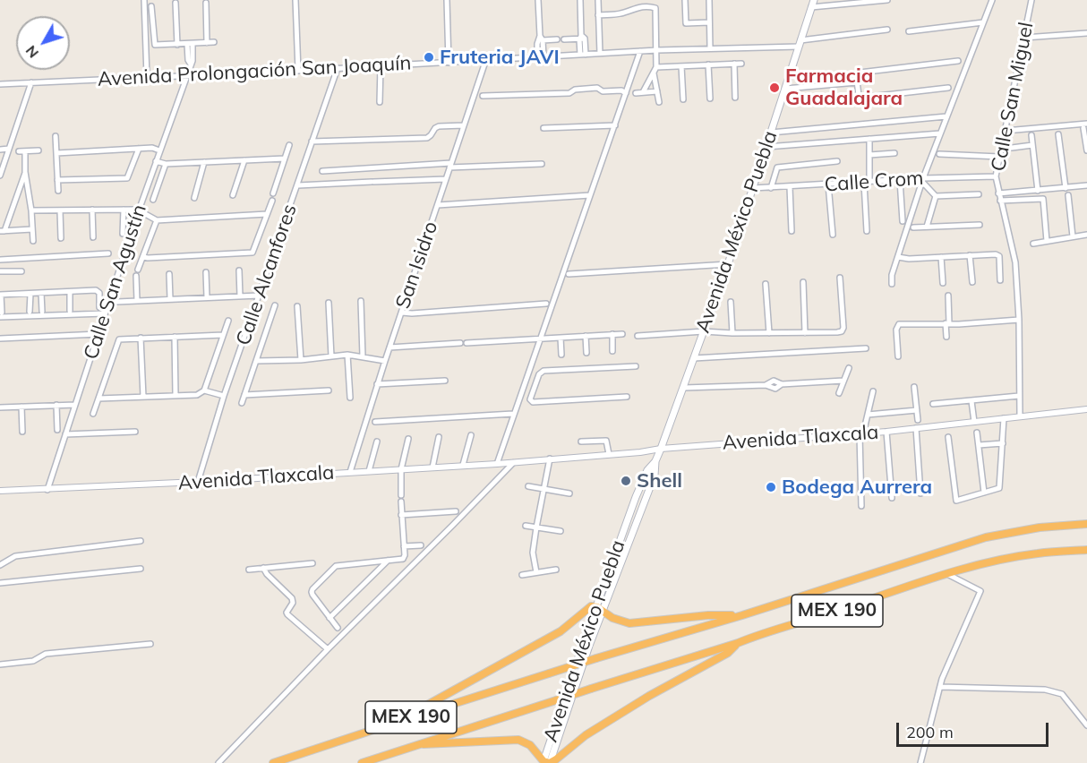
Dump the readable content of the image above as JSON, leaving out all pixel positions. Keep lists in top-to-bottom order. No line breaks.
{"streets":{"highway":["MEX 190"],"main road":["Avenida México Puebla"],"street":["Avenida Prolongación San Joaquín","Calle San Miguel","Calle Crom","San Isidro","Calle Alcanfores","Calle San Agustín","Avenida Tlaxcala"]},"crossings":[["Avenida Prolongación San Joaquín","Avenida México Puebla"],["Avenida Prolongación San Joaquín","San Isidro"],["Avenida Prolongación San Joaquín","Calle Alcanfores"],["Avenida Prolongación San Joaquín","Calle San Agustín"],["Calle San Miguel","Calle Crom"],["Calle San Miguel","Avenida Tlaxcala"],["Calle Crom","Avenida México Puebla"],["Avenida México Puebla","Avenida Tlaxcala"],["San Isidro","Avenida Tlaxcala"],["Calle Alcanfores","Avenida Tlaxcala"],["Calle San Agustín","Avenida Tlaxcala"]],"places":["Fruteria JAVI","Farmacia Guadalajara","Shell","Bodega Aurrera"],"scale_bar":"200 m","north":"bottom left"}
